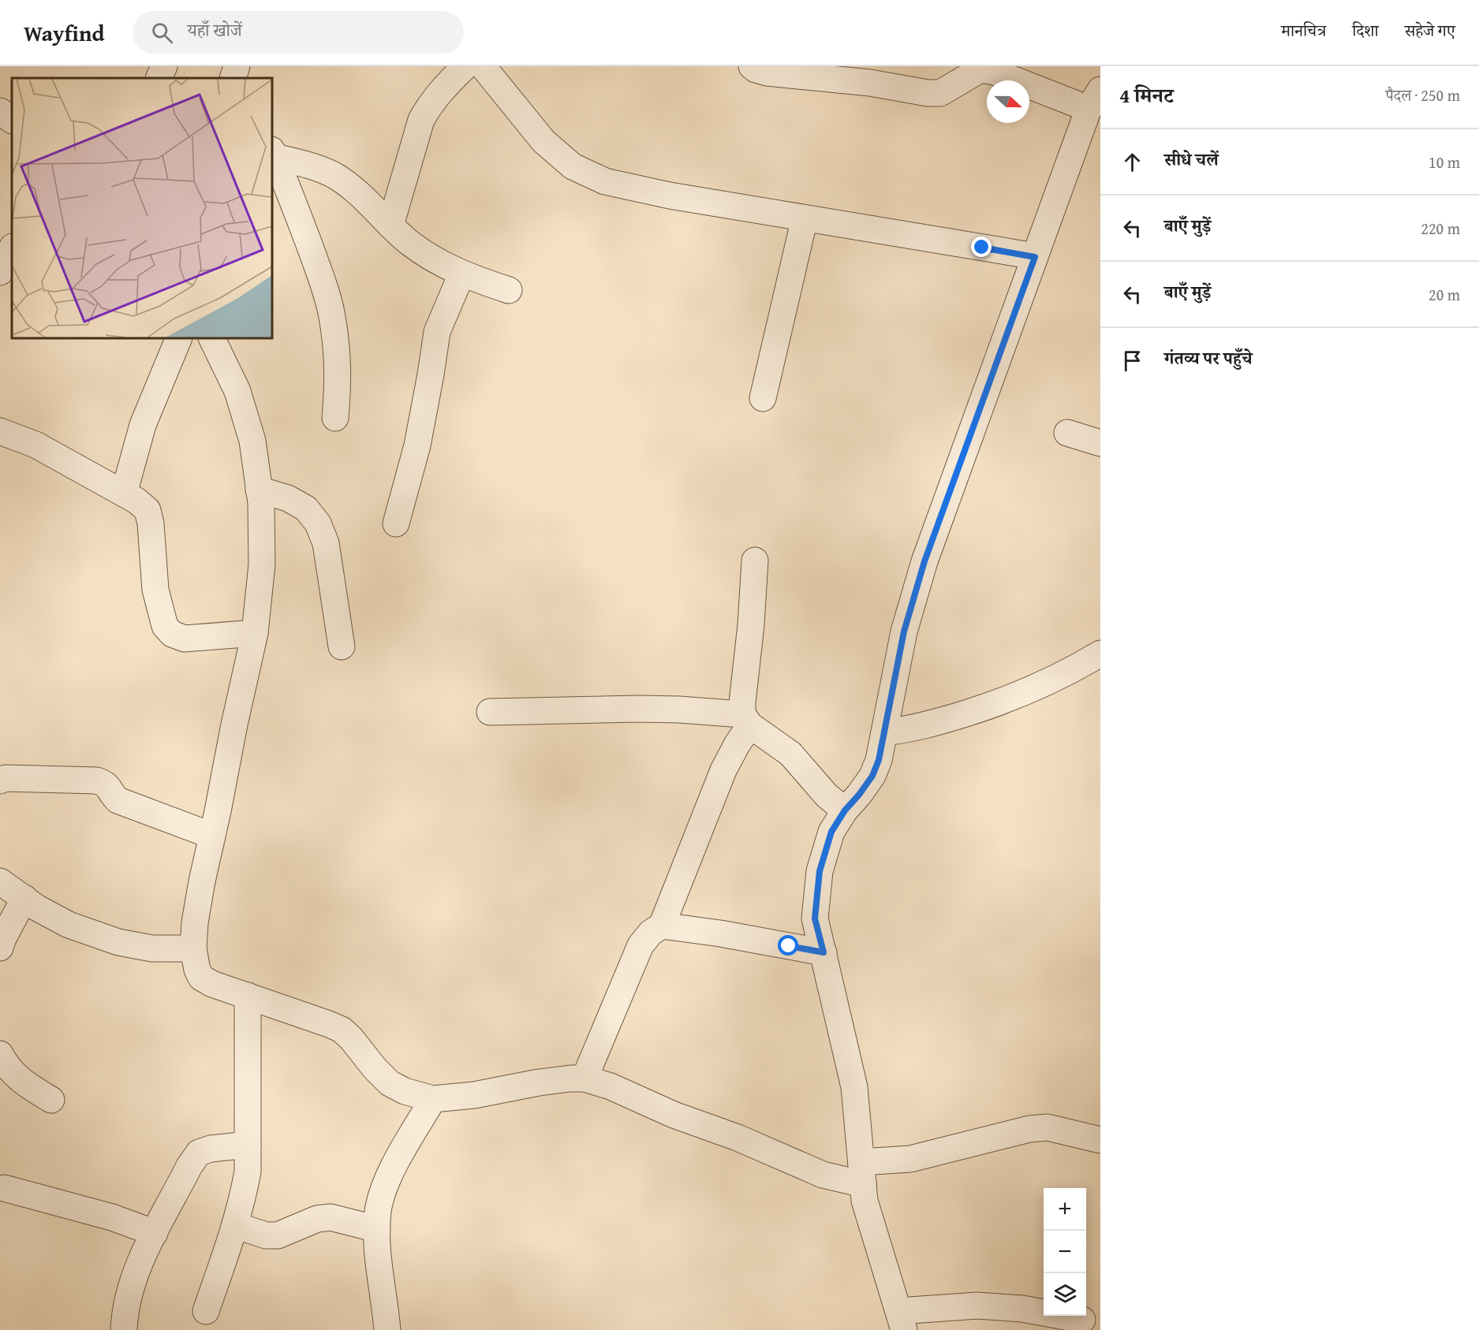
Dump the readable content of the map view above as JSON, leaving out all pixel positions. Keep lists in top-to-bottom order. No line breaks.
{"north":"right","page":{"header":"Wayfind","search":"यहाँ खोजें","nav":["मानचित्र","दिशा","सहेजे गए"],"heading":["4 मिनट","पैदल · 250 m"],"list":[["सीधे चलें","10 m"],["बाएँ मुड़ें","220 m"],["बाएँ मुड़ें","20 m"],"गंतव्य पर पहुँचे"],"map_buttons":["+","−"]}}
